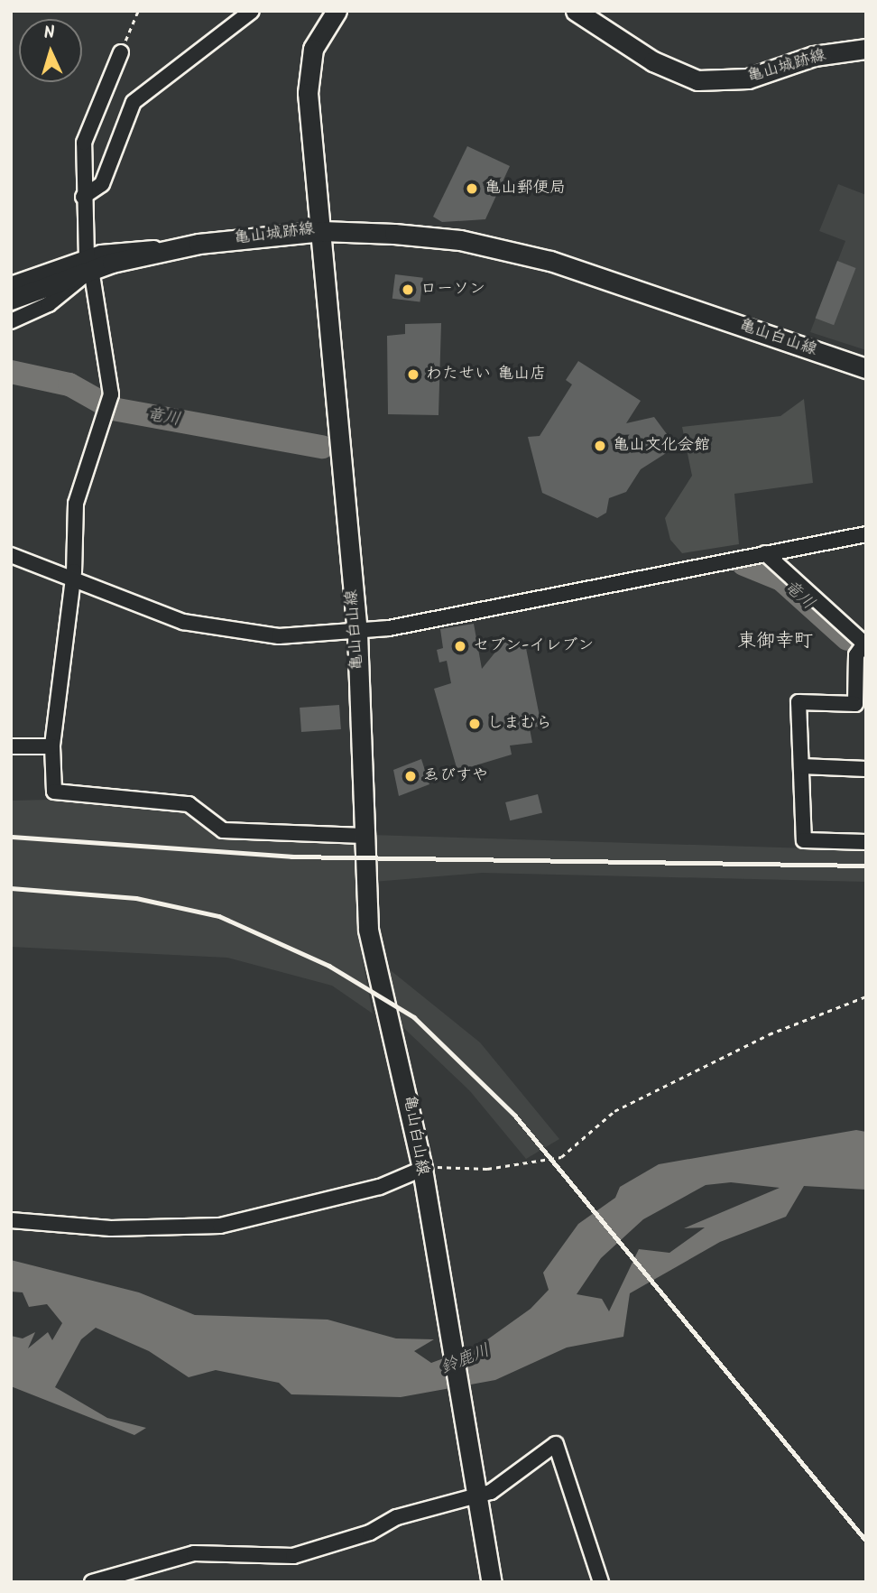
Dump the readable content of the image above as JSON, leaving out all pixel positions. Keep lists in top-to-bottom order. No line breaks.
{"streets":{"main road":["亀山城跡線","亀山白山線"]},"crossings":[["亀山城跡線","亀山白山線"]],"districts":["東御幸町"],"water":["竜川","鈴鹿川"],"places":["亀山郵便局","ローソン","わたせい 亀山店","亀山文化会館","セブン-イレブン","しまむら","ゑびすや"],"north":"top"}
